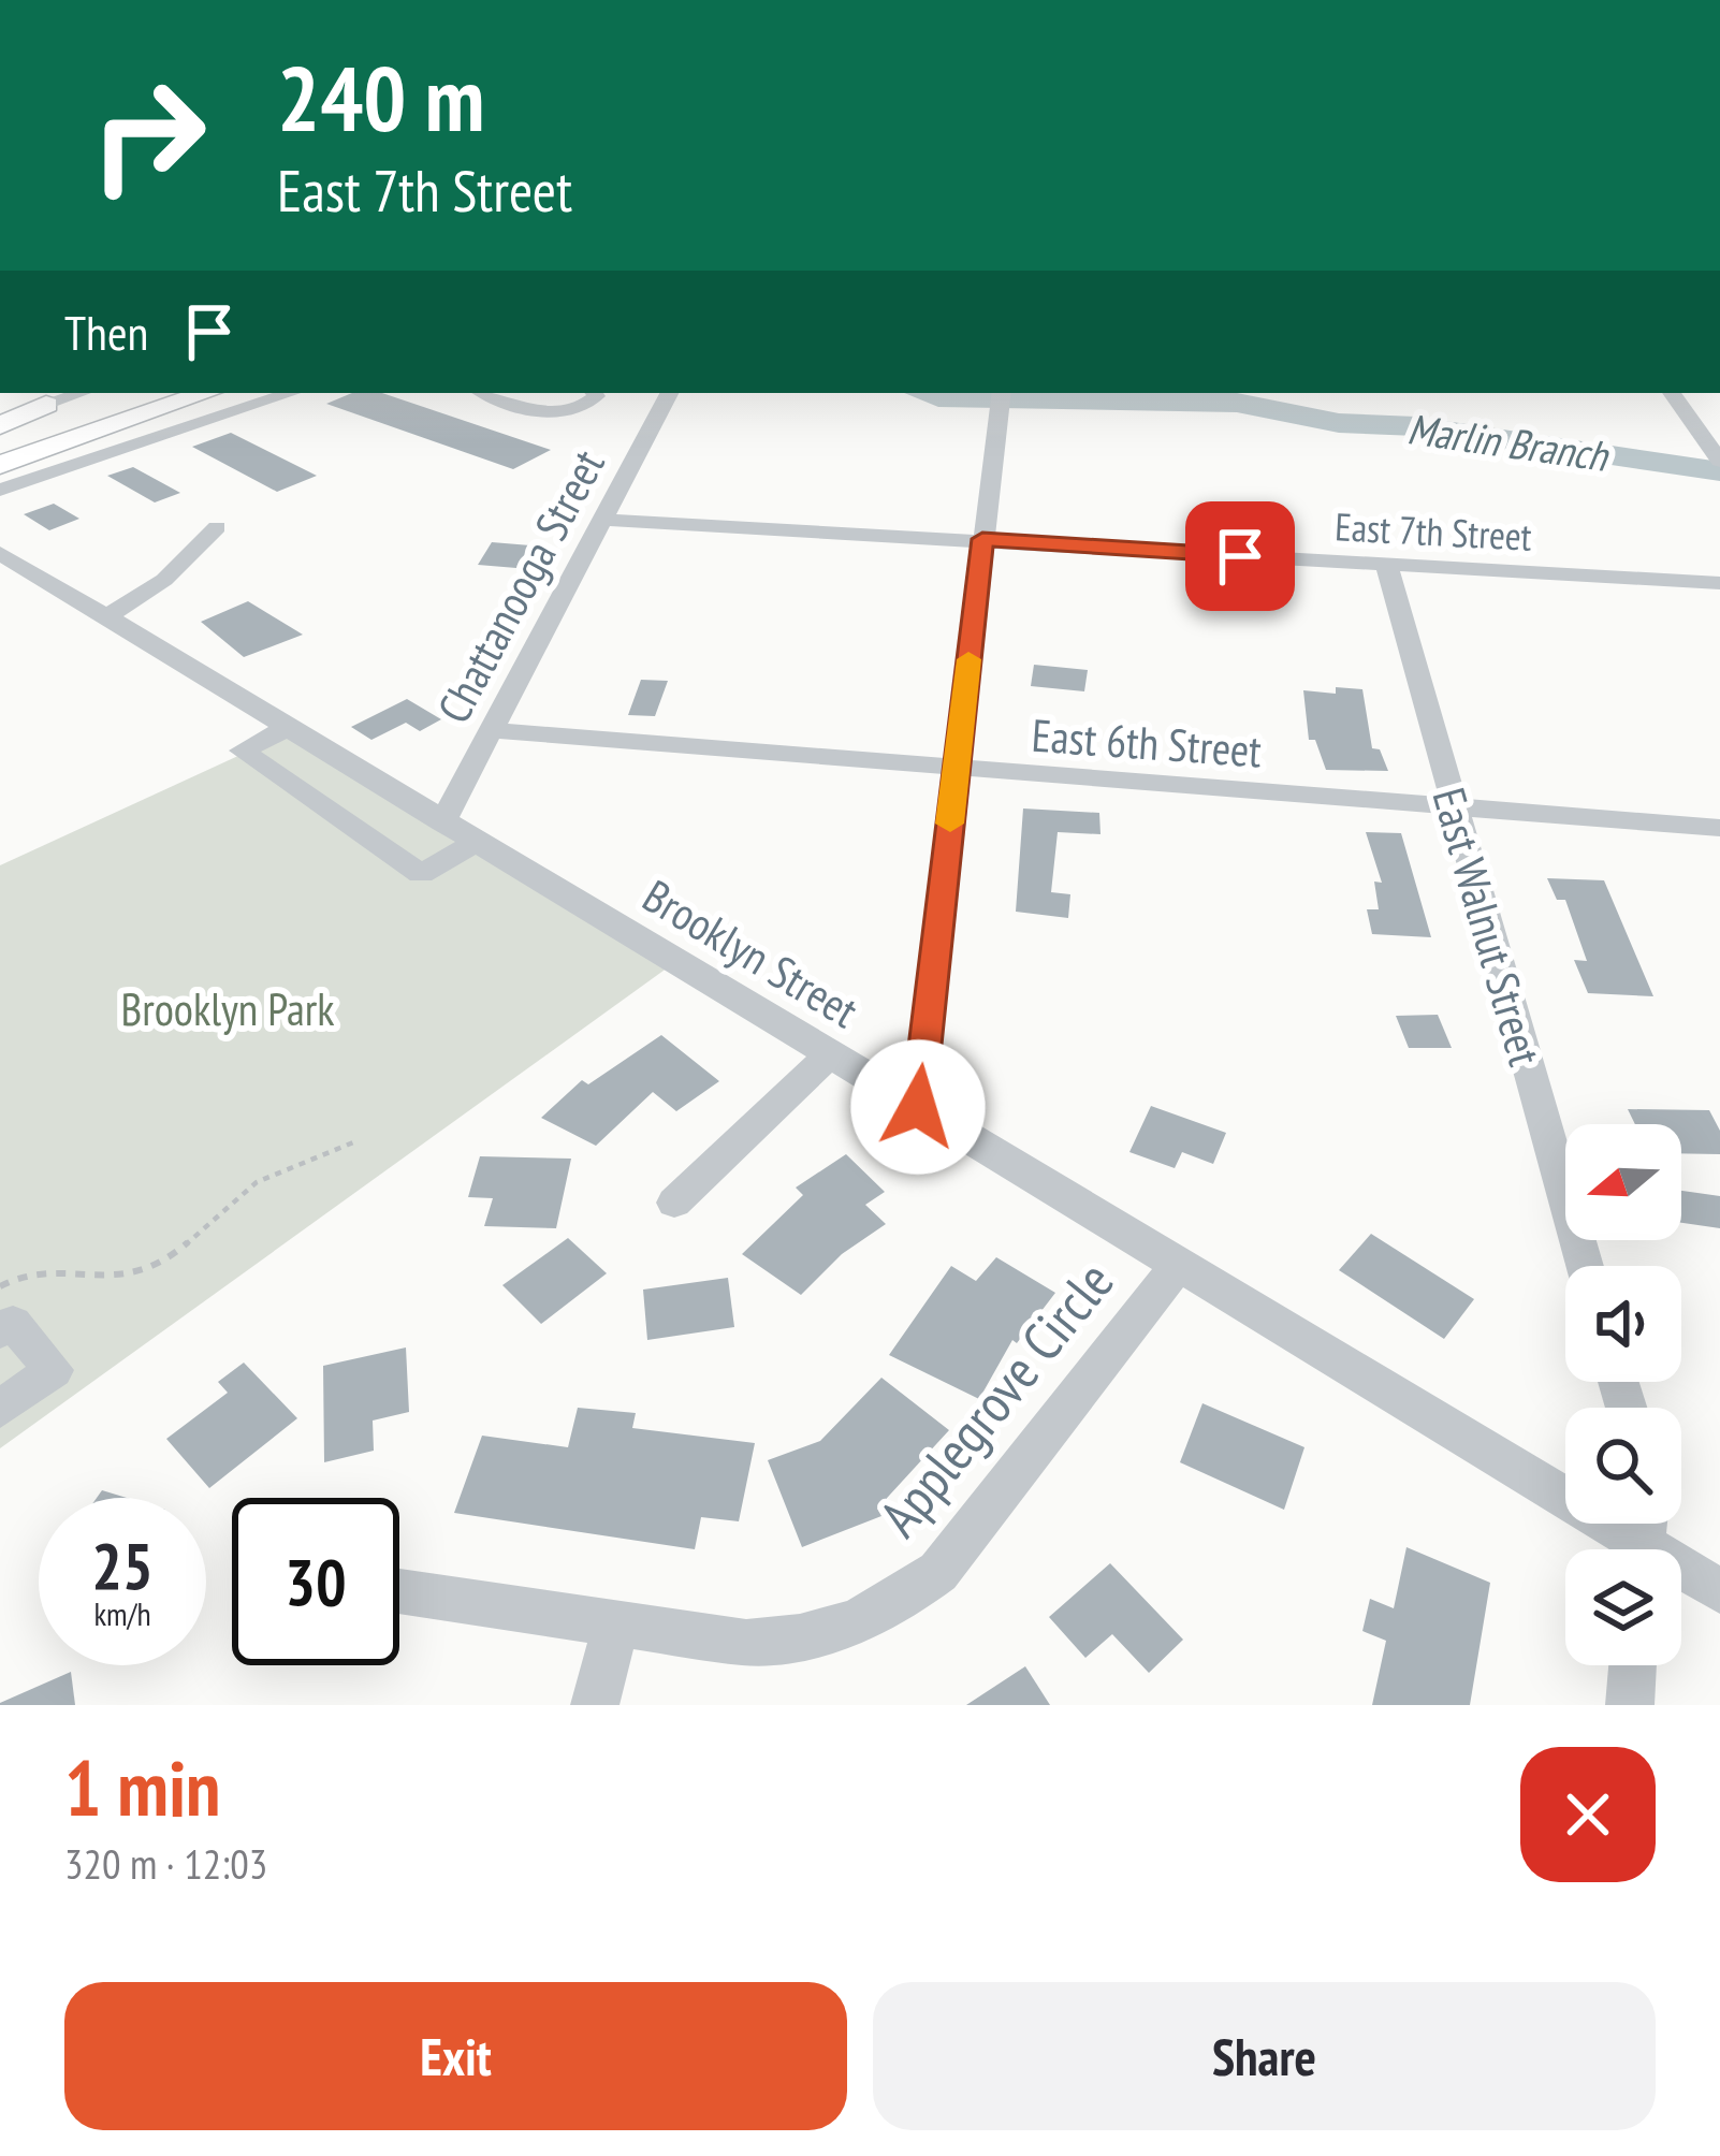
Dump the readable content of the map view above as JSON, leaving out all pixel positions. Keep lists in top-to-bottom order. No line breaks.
{"streets":{"street":["East 7th Street","Chattanooga Street","East 6th Street","East Walnut Street","Brooklyn Street","Applegrove Circle"]},"crossings":[["East 7th Street","Chattanooga Street"],["East 7th Street","East Walnut Street"],["Chattanooga Street","East 6th Street"],["Chattanooga Street","Brooklyn Street"],["East 6th Street","East Walnut Street"],["Brooklyn Street","Applegrove Circle"]],"water":["Marlin Branch"],"parks":["Brooklyn Park"],"north":"left","page":{"turn":["240 m","East 7th Street"],"then":"Then","speed":"25 km/h","limit":"30","heading":["1 min","320 m · 12:03"],"buttons":["Exit","Share"]}}
